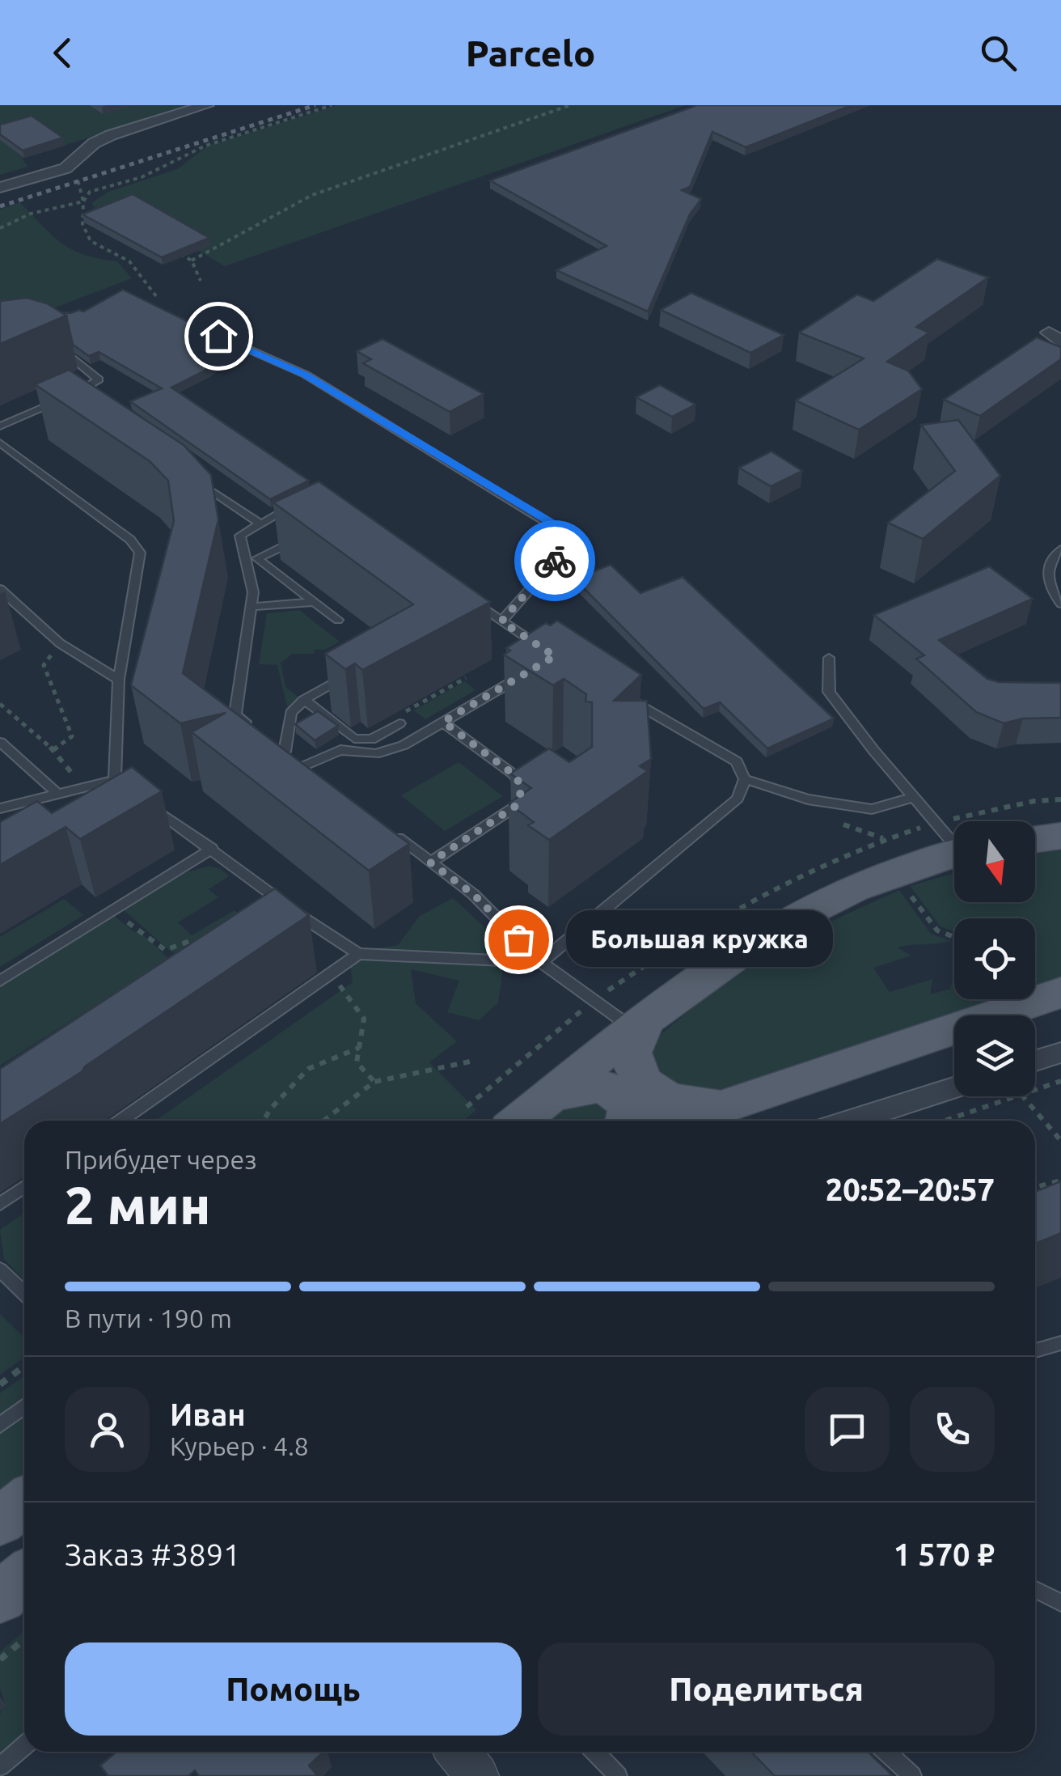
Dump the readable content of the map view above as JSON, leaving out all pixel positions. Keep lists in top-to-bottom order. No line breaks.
{"places":["Большая кружка"],"north":"bottom","page":{"header":"Parcelo","bubble":"Большая кружка","heading":["2 мин","Прибудет через","20:52–20:57"],"panel":["Иван","Курьер · 4.8","Заказ #3891","1 570 ₽"],"bar":"В пути · 190 m","buttons":["Помощь","Поделиться"]}}
